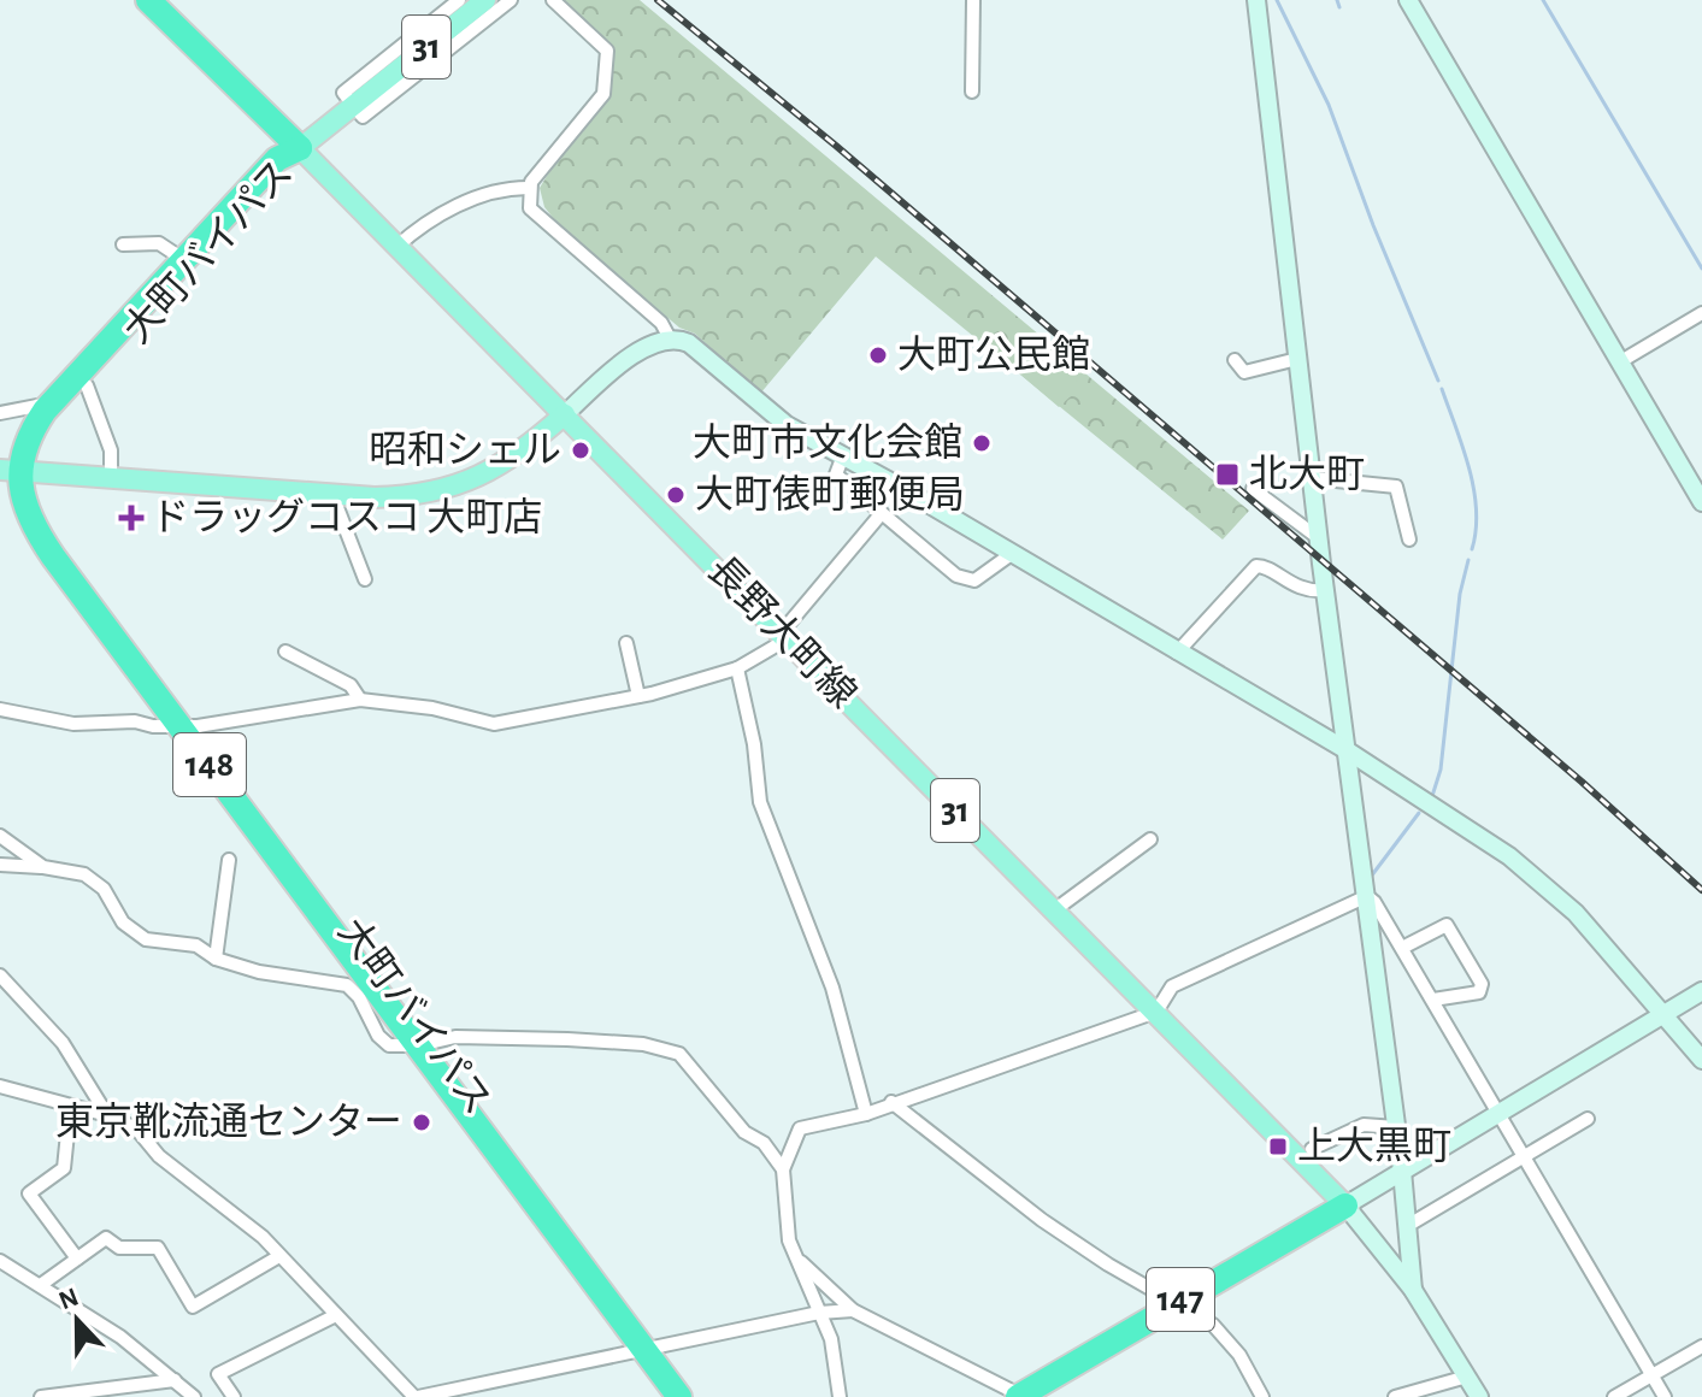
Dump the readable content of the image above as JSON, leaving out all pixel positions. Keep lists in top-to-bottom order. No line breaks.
{"streets":{"highway":["大町バイパス","148","147"],"main road":["31","長野大町線"]},"crossings":[["31","大町バイパス"],["31","長野大町線"],["大町バイパス","長野大町線"],["長野大町線","147"]],"places":{"other":["大町公民館","大町市文化会館","昭和シェル","大町俵町郵便局","東京靴流通センター"],"transit":["北大町","上大黒町"],"health":["ドラッグコスコ 大町店"]},"north":"top"}
